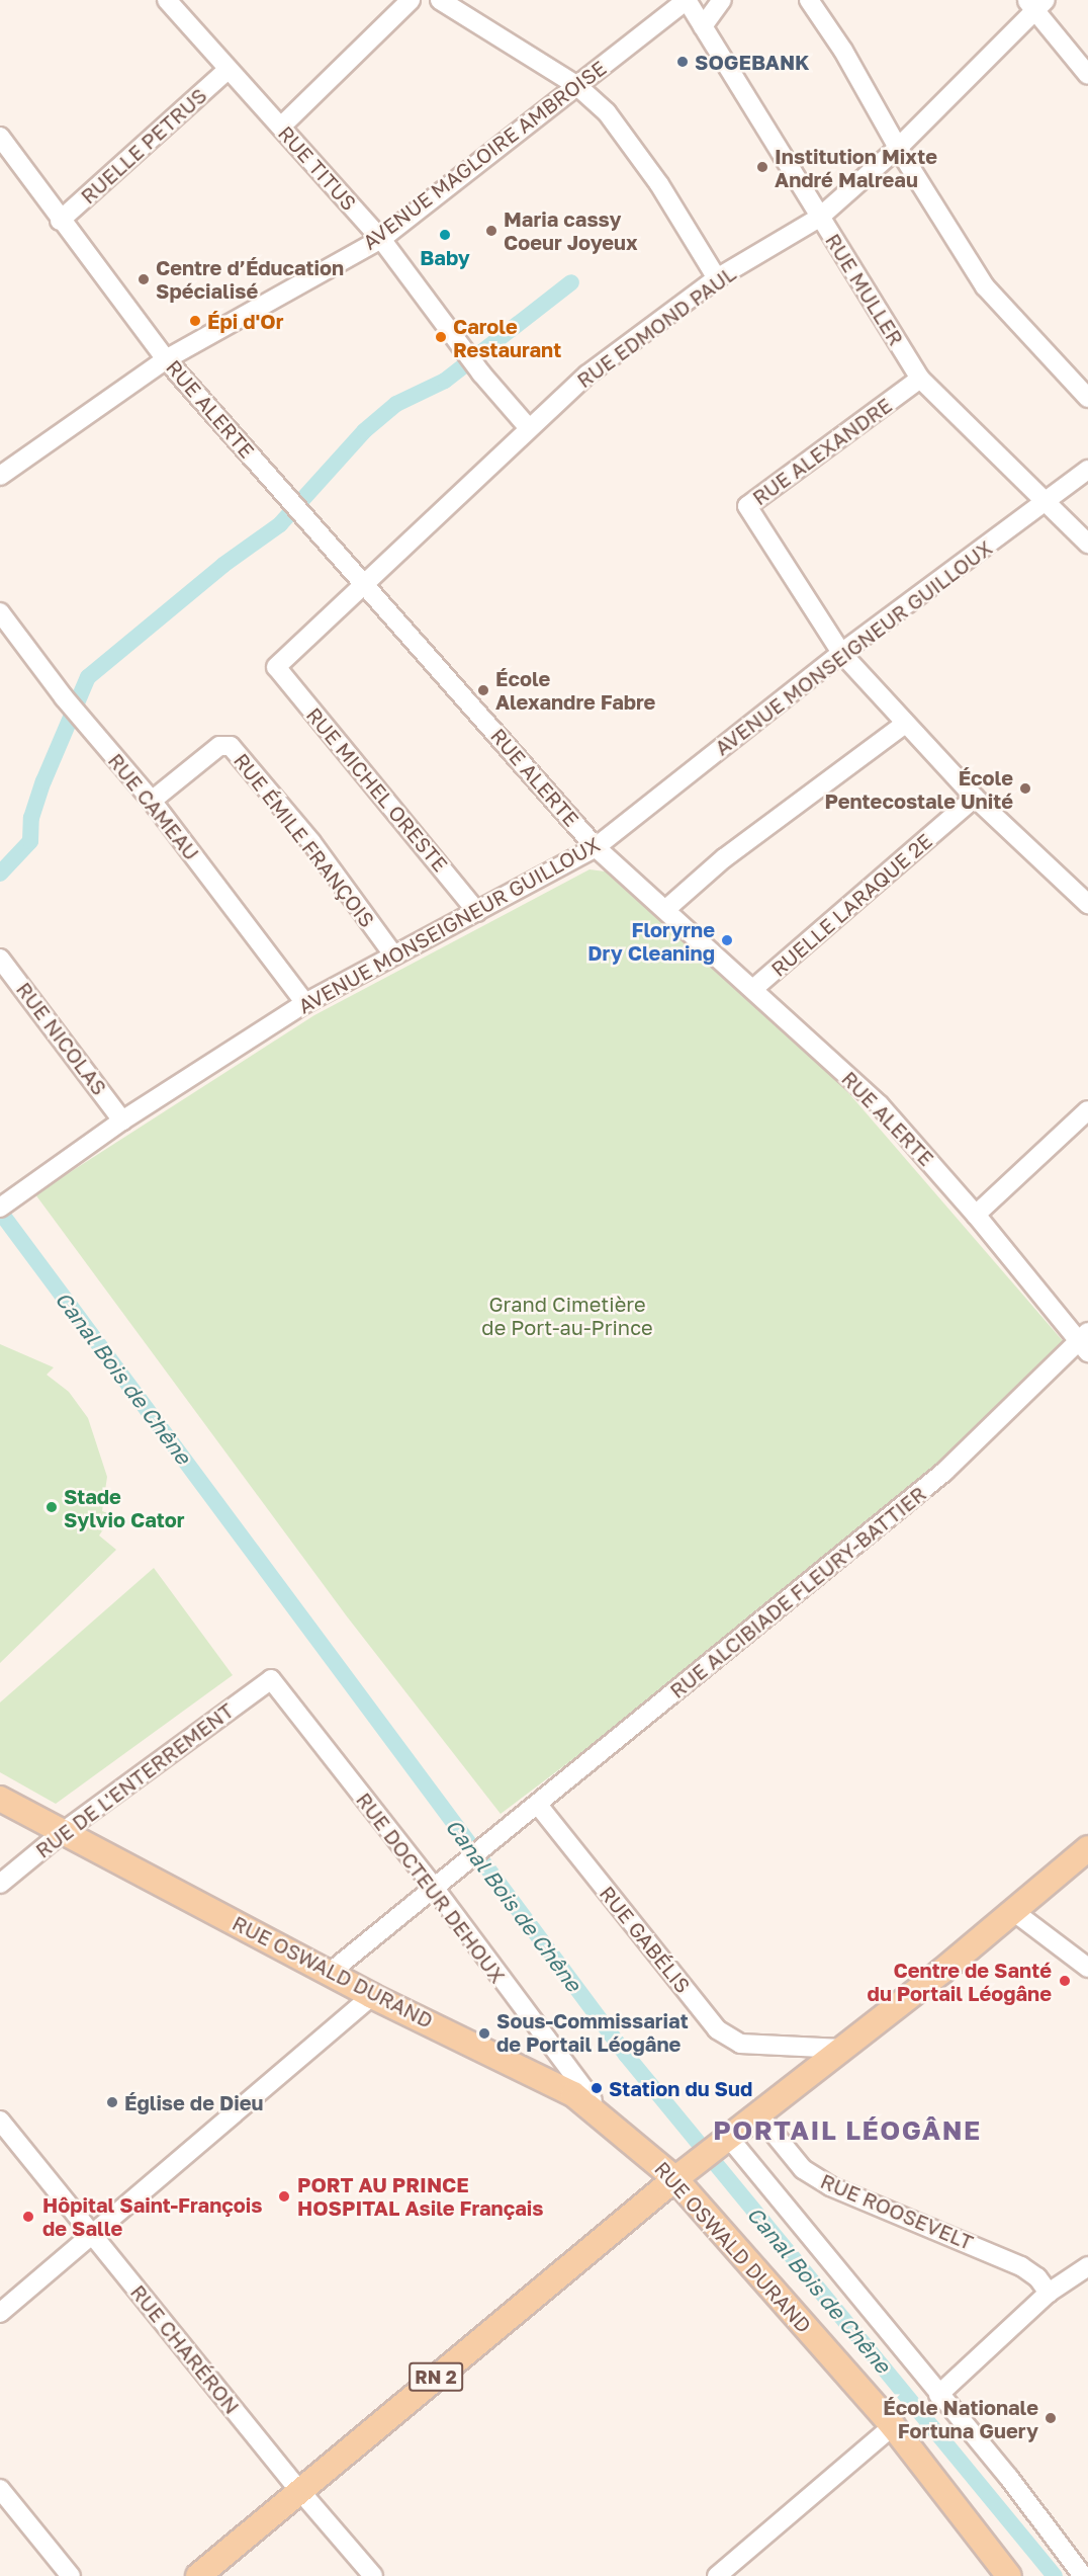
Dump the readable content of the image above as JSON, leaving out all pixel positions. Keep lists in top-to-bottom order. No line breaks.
{"streets":{"main road":["RUE OSWALD DURAND","RN 2"],"street":["RUELLE PETRUS","AVENUE MAGLOIRE AMBROISE","RUE TITUS","RUE MULLER","RUE EDMOND PAUL","RUE ALERTE","RUE ALEXANDRE","AVENUE MONSEIGNEUR GUILLOUX","RUE MICHEL ORESTE","RUE CAMEAU","RUE ÉMILE FRANÇOIS","RUELLE LARAQUE 2E","RUE NICOLAS","RUE ALCIBIADE FLEURY-BATTIER","RUE DE L'ENTERREMENT","RUE DOCTEUR DEHOUX","RUE GABÉLIS","RUE ROOSEVELT","RUE CHARÉRON"]},"crossings":[["RUELLE PETRUS","RUE TITUS"],["RUELLE PETRUS","RUE ALERTE"],["AVENUE MAGLOIRE AMBROISE","RUE TITUS"],["AVENUE MAGLOIRE AMBROISE","RUE MULLER"],["AVENUE MAGLOIRE AMBROISE","RUE ALERTE"],["RUE TITUS","RUE EDMOND PAUL"],["RUE MULLER","RUE EDMOND PAUL"],["RUE MULLER","RUE ALEXANDRE"],["RUE MULLER","AVENUE MONSEIGNEUR GUILLOUX"],["RUE EDMOND PAUL","RUE ALERTE"],["RUE EDMOND PAUL","RUE MICHEL ORESTE"],["RUE ALERTE","AVENUE MONSEIGNEUR GUILLOUX"],["RUE ALERTE","RUELLE LARAQUE 2E"],["RUE ALERTE","RUE ALCIBIADE FLEURY-BATTIER"],["RUE ALEXANDRE","AVENUE MONSEIGNEUR GUILLOUX"],["AVENUE MONSEIGNEUR GUILLOUX","RUE MICHEL ORESTE"],["AVENUE MONSEIGNEUR GUILLOUX","RUE CAMEAU"],["AVENUE MONSEIGNEUR GUILLOUX","RUE ÉMILE FRANÇOIS"],["AVENUE MONSEIGNEUR GUILLOUX","RUE NICOLAS"],["RUE CAMEAU","RUE ÉMILE FRANÇOIS"],["RUE ALCIBIADE FLEURY-BATTIER","RUE DOCTEUR DEHOUX"],["RUE ALCIBIADE FLEURY-BATTIER","RUE GABÉLIS"],["RUE ALCIBIADE FLEURY-BATTIER","RUE OSWALD DURAND"],["RUE DE L'ENTERREMENT","RUE DOCTEUR DEHOUX"],["RUE DE L'ENTERREMENT","RUE OSWALD DURAND"],["RUE DOCTEUR DEHOUX","RUE OSWALD DURAND"],["RUE GABÉLIS","RN 2"],["RUE OSWALD DURAND","RN 2"],["RUE ROOSEVELT","RN 2"],["RUE CHARÉRON","RN 2"]],"districts":["PORTAIL LÉOGÂNE"],"water":["Canal Bois de Chêne"],"parks":["Grand Cimetière de Port-au-Prince"],"places":["SOGEBANK","Institution Mixte André Malreau","Maria cassy Coeur Joyeux","Baby","Centre d’Éducation Spécialisé","Épi d'Or","Carole Restaurant","École Alexandre Fabre","École Pentecostale Unité","Floryrne Dry Cleaning","Stade Sylvio Cator","Centre de Santé du Portail Léogâne","Sous-Commissariat de Portail Léogâne","Station du Sud","Église de Dieu","PORT AU PRINCE HOSPITAL Asile Français","Hôpital Saint-François de Salle","École Nationale Fortuna Guery"]}
